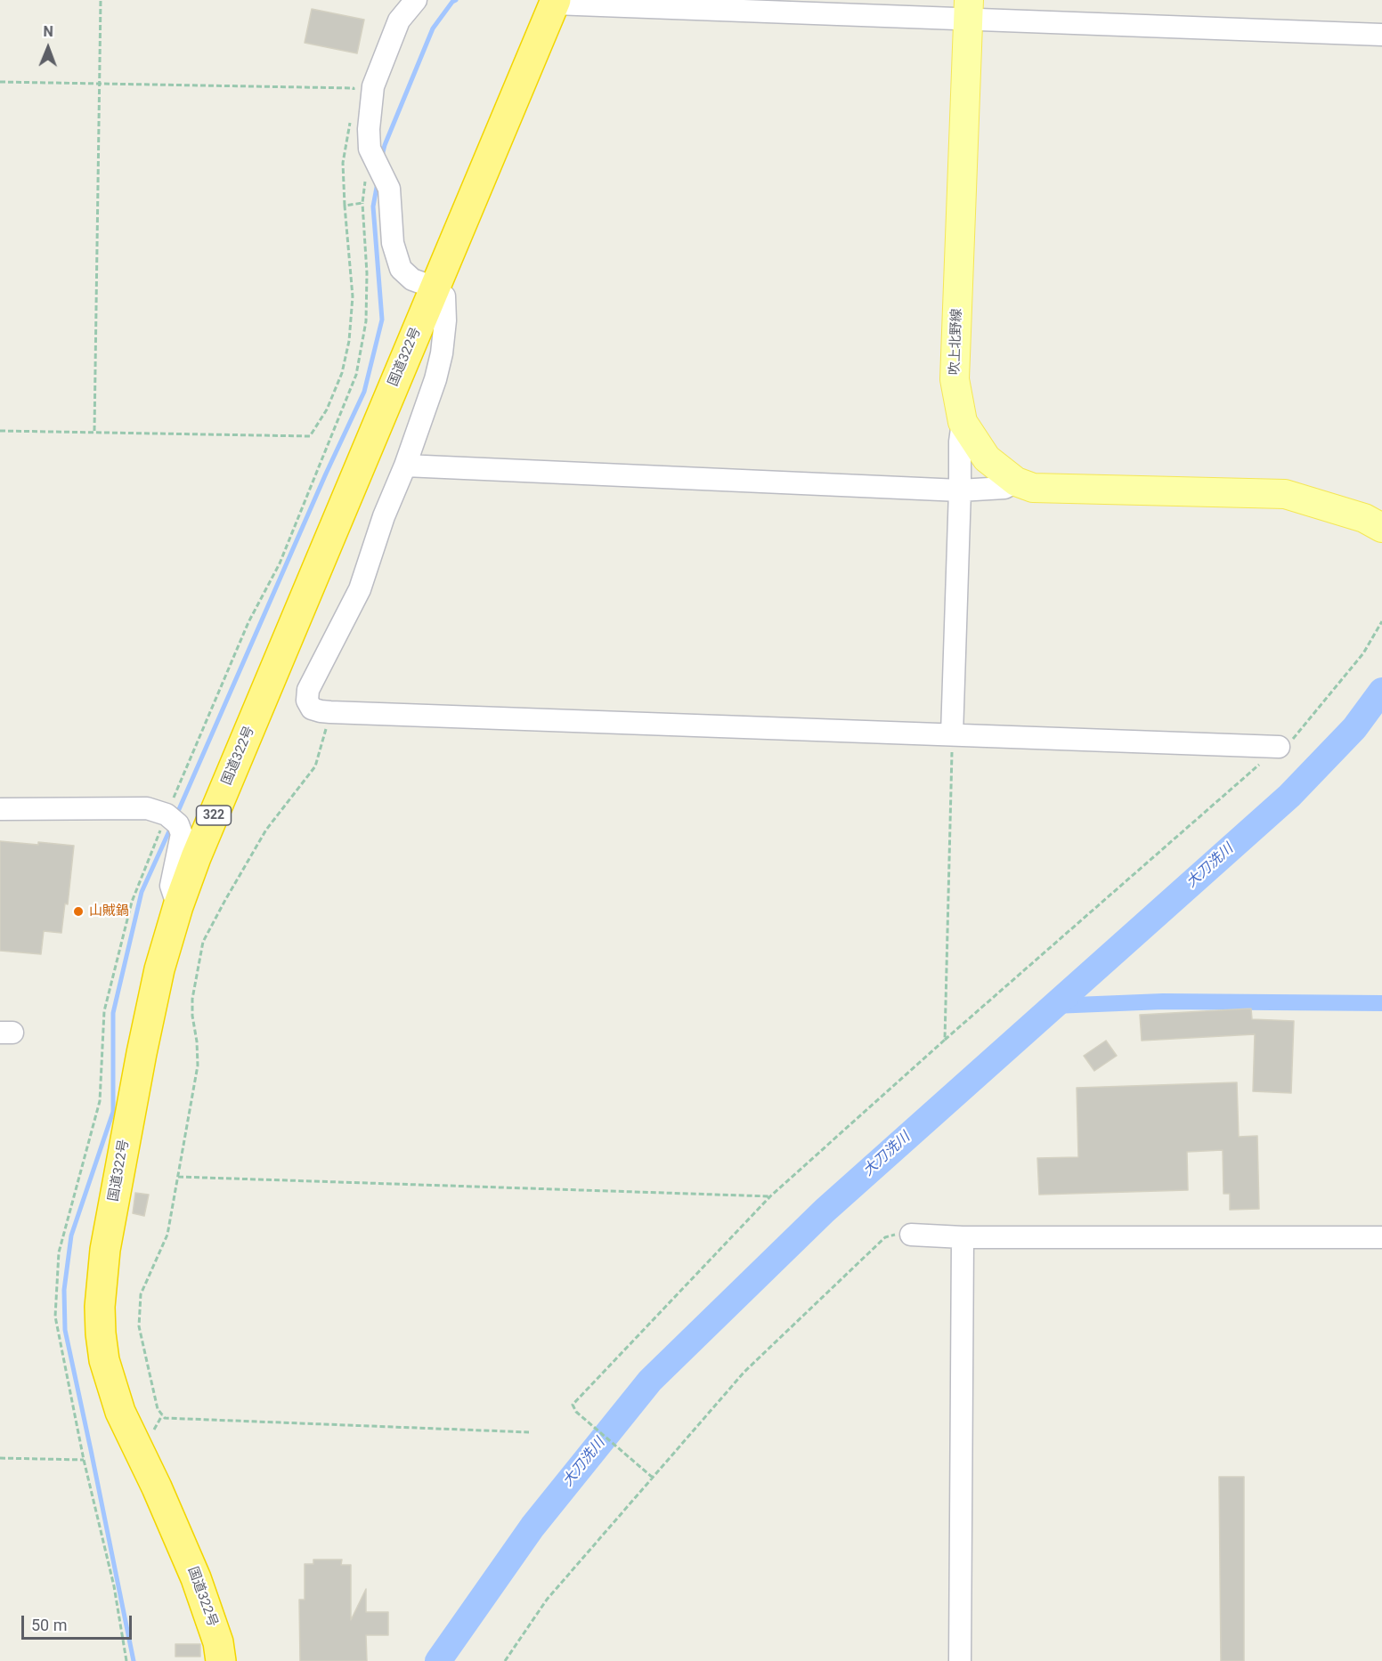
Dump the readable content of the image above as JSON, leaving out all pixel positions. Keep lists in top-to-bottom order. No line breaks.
{"streets":{"highway":["国道322号","322"],"main road":["吹上北野線"]},"water":["大刀洗川"],"places":["山賊鍋"],"scale_bar":"50 m","north":"top"}
